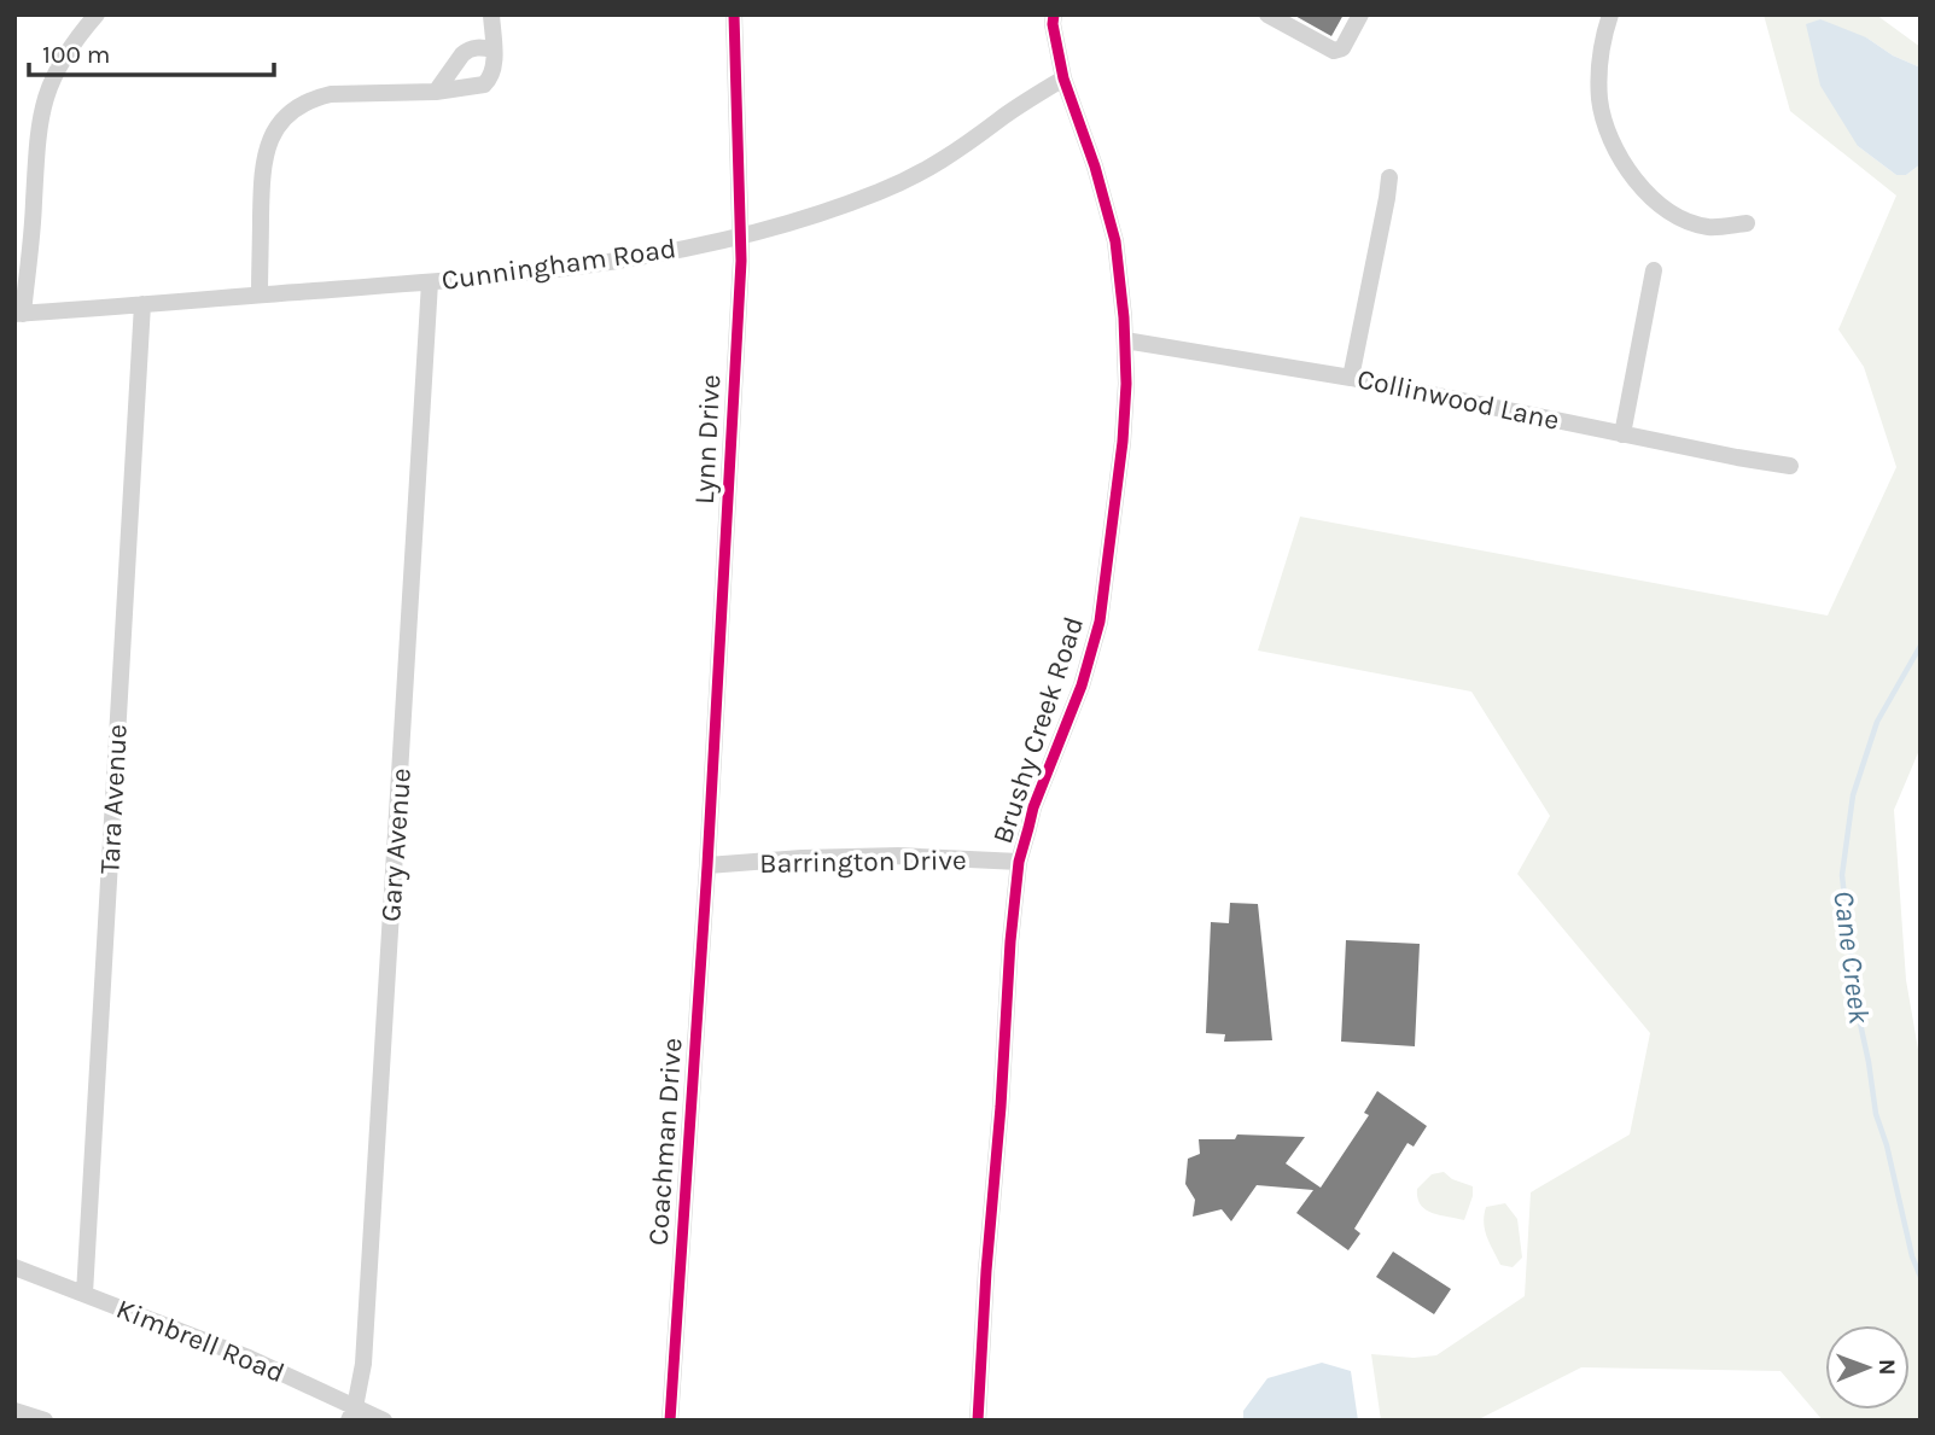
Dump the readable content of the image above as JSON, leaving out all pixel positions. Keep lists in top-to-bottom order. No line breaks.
{"streets":{"street":["Cunningham Road","Collinwood Lane","Lynn Drive","Brushy Creek Road","Tara Avenue","Gary Avenue","Barrington Drive","Coachman Drive","Kimbrell Road"]},"crossings":[["Cunningham Road","Lynn Drive"],["Cunningham Road","Brushy Creek Road"],["Cunningham Road","Tara Avenue"],["Cunningham Road","Gary Avenue"],["Collinwood Lane","Brushy Creek Road"],["Lynn Drive","Barrington Drive"],["Lynn Drive","Coachman Drive"],["Brushy Creek Road","Barrington Drive"],["Tara Avenue","Kimbrell Road"],["Gary Avenue","Kimbrell Road"],["Barrington Drive","Coachman Drive"]],"water":["Cane Creek"],"scale_bar":"100 m","north":"right"}
